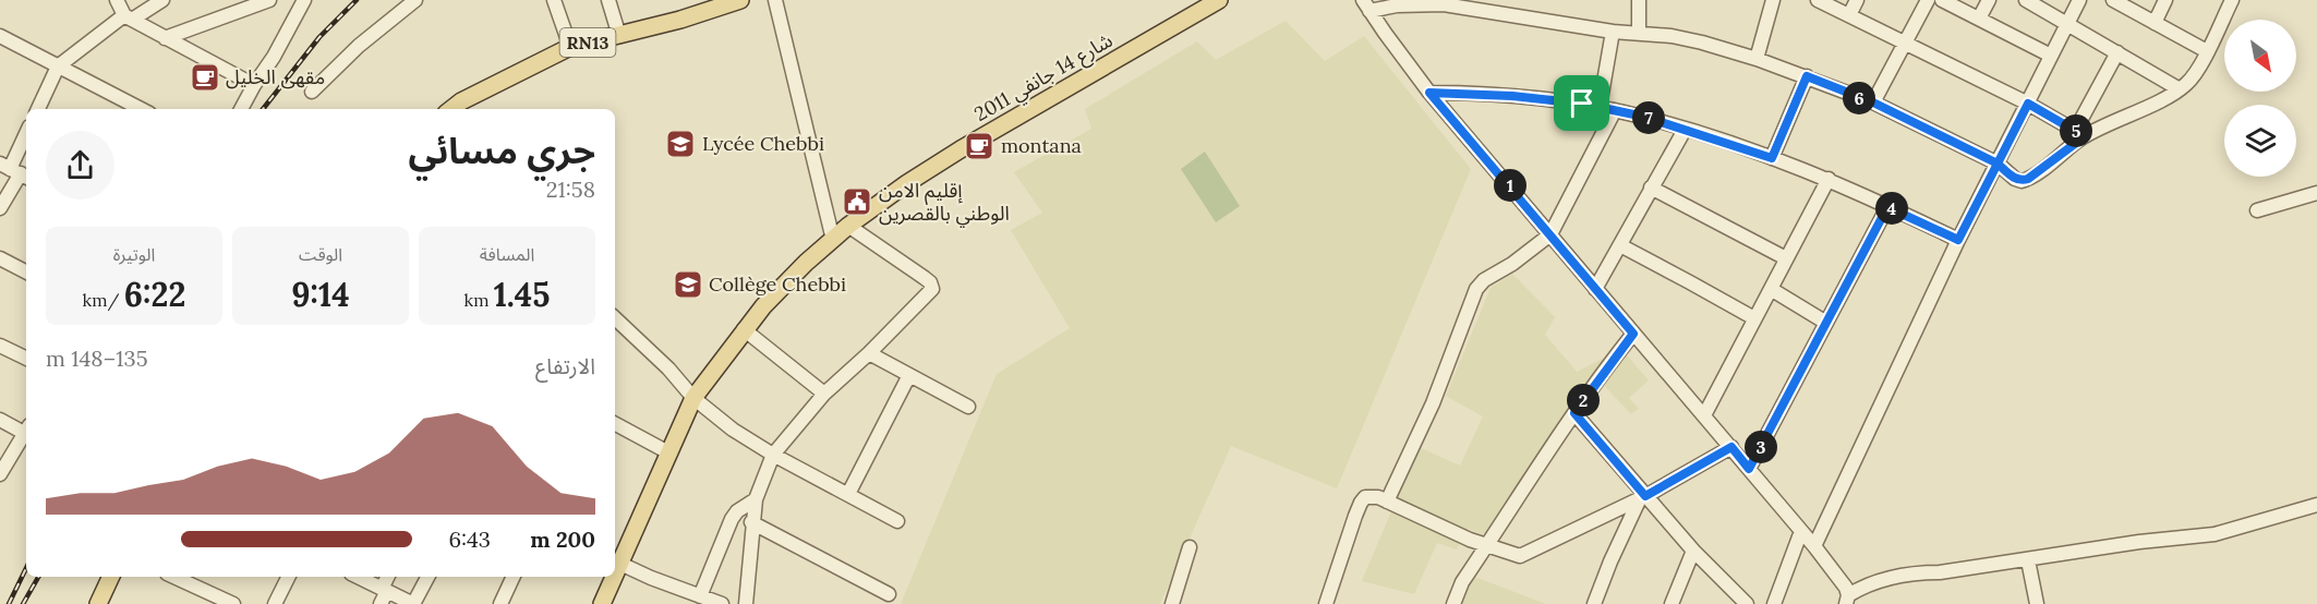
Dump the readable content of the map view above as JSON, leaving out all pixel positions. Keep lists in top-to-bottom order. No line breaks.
{"streets":{"main road":["RN13","شارع 14 جانفي 2011"]},"places":{"cafe":["مقهى الخليل","montana"],"school or university":["Lycée Chebbi","Collège Chebbi"],"public building":["إقليم الامن الوطني بالقصرين"]},"north":"bottom right","page":{"pins":["6","7","5","1","4","2","3"],"heading":["جري مسائي","21:58"],"stats":[["المسافة","1.45 km"],["الوقت","9:14"],["الوتيرة","6:22 /km"]],"chart":["الارتفاع","135–148 m"],"list":[{"name":"200 m","note":"6:43"}]}}
